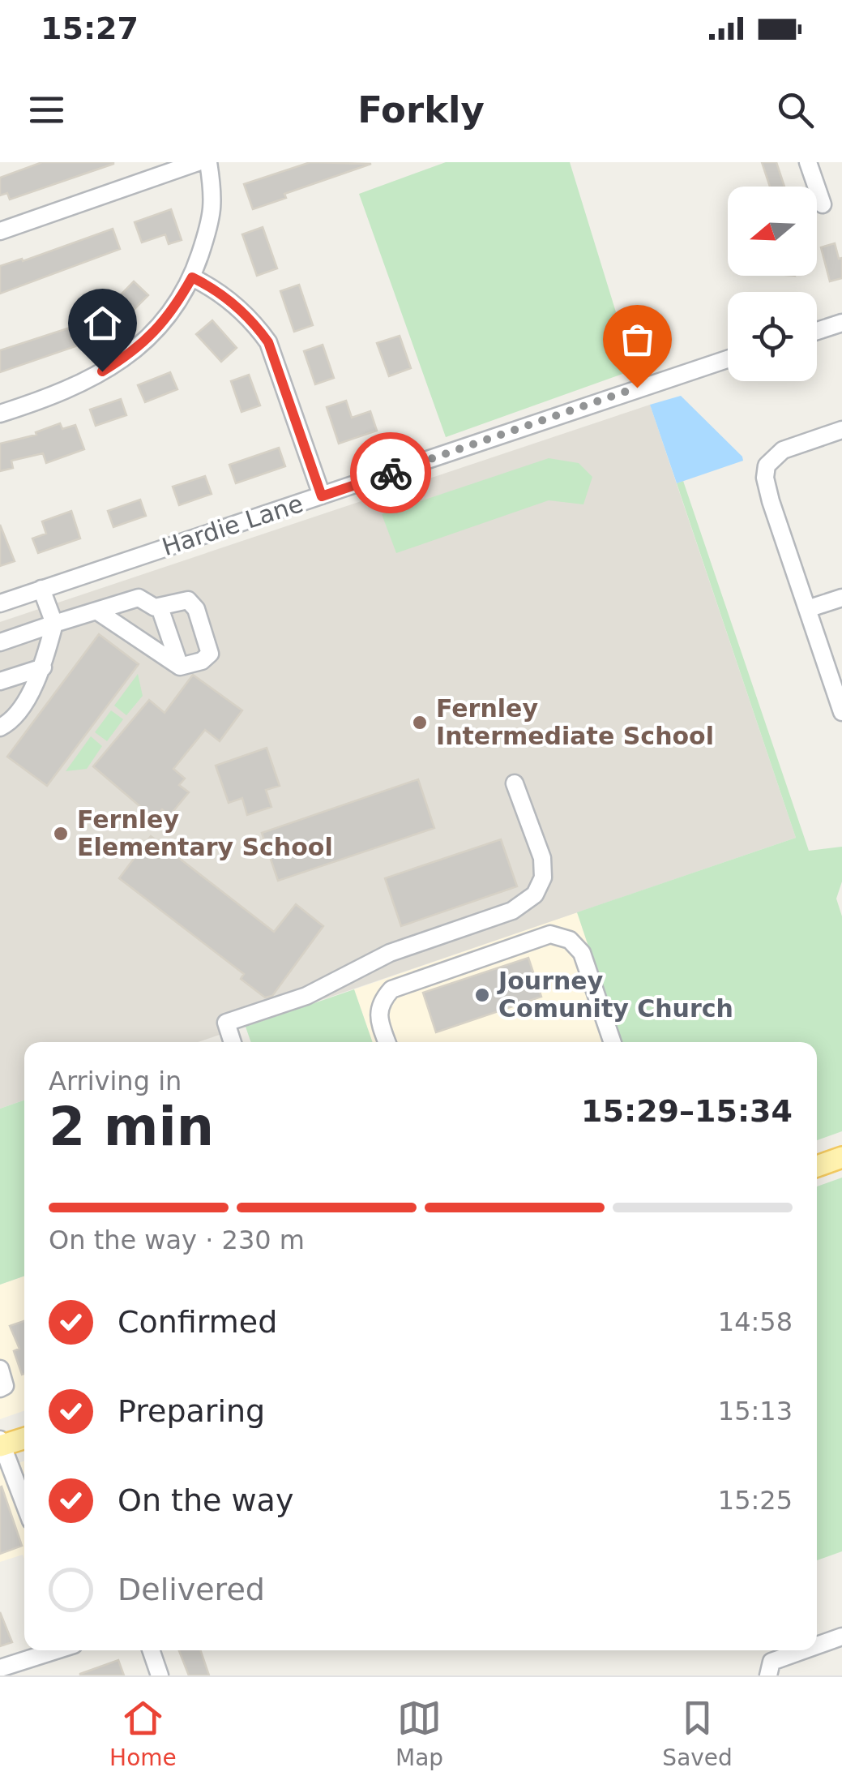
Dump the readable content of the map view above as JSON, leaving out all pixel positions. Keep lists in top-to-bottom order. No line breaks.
{"streets":{"street":["Hardie Lane"]},"places":["Fernley Intermediate School","Fernley Elementary School","Journey Comunity Church"],"north":"left","page":{"status":"15:27","header":"Forkly","heading":["2 min","Arriving in","15:29–15:34"],"bar":"On the way · 230 m","list":[["Confirmed","14:58"],["Preparing","15:13"],["On the way","15:25"],"Delivered"],"tabs":["Home","Map","Saved"]}}
